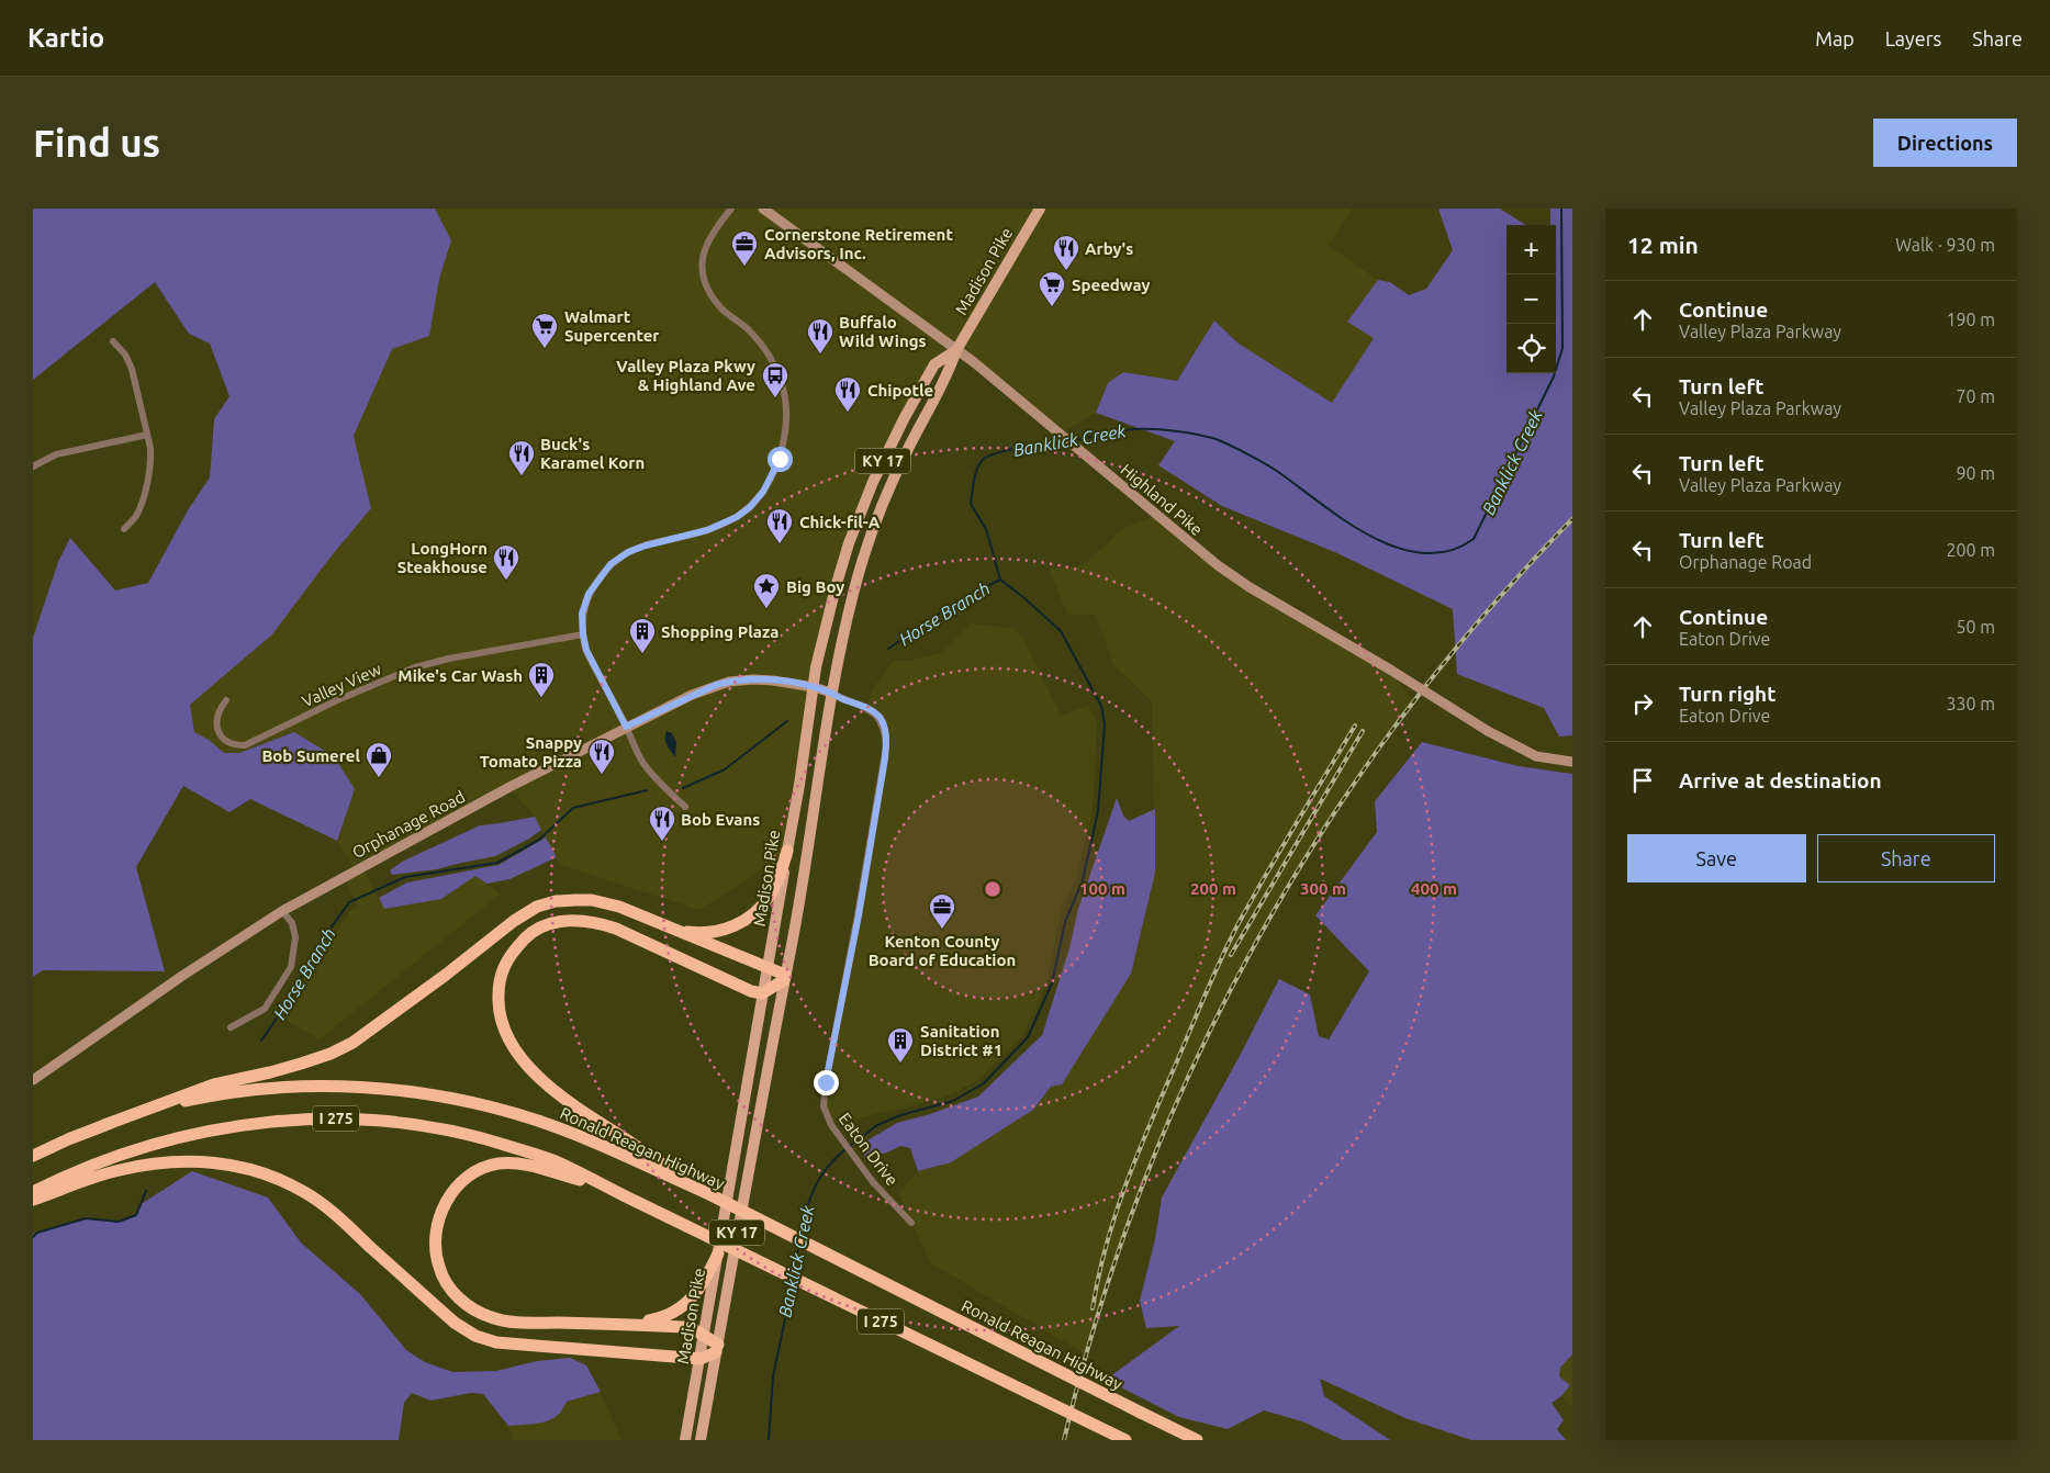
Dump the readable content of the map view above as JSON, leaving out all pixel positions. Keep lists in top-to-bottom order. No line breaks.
{"streets":{"highway":["I 275","Ronald Reagan Highway"],"main road":["Madison Pike","KY 17","Highland Pike","Orphanage Road"],"street":["Valley View","Eaton Drive"]},"crossings":[["Madison Pike","Highland Pike"],["Madison Pike","Orphanage Road"],["Madison Pike","Eaton Drive"],["Orphanage Road","Eaton Drive"]],"water":["Banklick Creek","Horse Branch"],"places":{"office":["Cornerstone Retirement Advisors, Inc.","Kenton County Board of Education"],"restaurant":["Arby's","Buffalo Wild Wings","Chipotle","Buck's Karamel Korn","Chick-fil-A","LongHorn Steakhouse","Snappy Tomato Pizza","Bob Evans"],"supermarket":["Speedway","Walmart Supercenter"],"bus stop":["Valley Plaza Pkwy & Highland Ave"],"place":["Big Boy"],"building":["Shopping Plaza","Mike's Car Wash","Sanitation District #1"],"shop":["Bob Sumerel"]},"page":{"header":"Kartio","nav":["Map","Layers","Share"],"buttons":["Directions",["Save","Share"]],"title":"Find us","heading":["12 min","Walk · 930 m"],"map_buttons":["+","−"],"list":[["Continue","Valley Plaza Parkway","190 m"],["Turn left","Valley Plaza Parkway","70 m"],["Turn left","Valley Plaza Parkway","90 m"],["Turn left","Orphanage Road","200 m"],["Continue","Eaton Drive","50 m"],["Turn right","Eaton Drive","330 m"],"Arrive at destination"]},"rings":["100 m","200 m","300 m","400 m"]}
